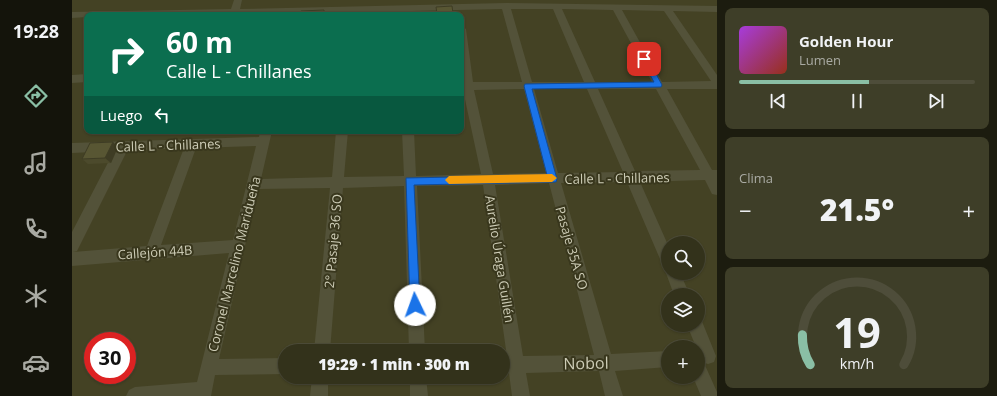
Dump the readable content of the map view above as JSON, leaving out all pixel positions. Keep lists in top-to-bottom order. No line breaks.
{"streets":{"street":["Calle L - Chillanes","2° Pasaje 36 SO","Pasaje 35A SO","Callejón 44B","Aurelio Úraga Guillén","Coronel Marcelino Maridueña","Nobol"]},"crossings":[["Calle L - Chillanes","2° Pasaje 36 SO"],["Calle L - Chillanes","Pasaje 35A SO"],["Calle L - Chillanes","Aurelio Úraga Guillén"],["Calle L - Chillanes","Coronel Marcelino Maridueña"],["Pasaje 35A SO","Nobol"],["Callejón 44B","Coronel Marcelino Maridueña"],["Aurelio Úraga Guillén","Nobol"]],"page":{"tabs":"19:28","turn":["60 m","Calle L - Chillanes"],"song":["Golden Hour","Lumen"],"then":"Luego","tile":"Clima","heat":["−","21.5°","+"],"map_buttons":"+","limit":"30","trip":"19:29 · 1 min · 300 m","gauge":["19","km/h"]}}
